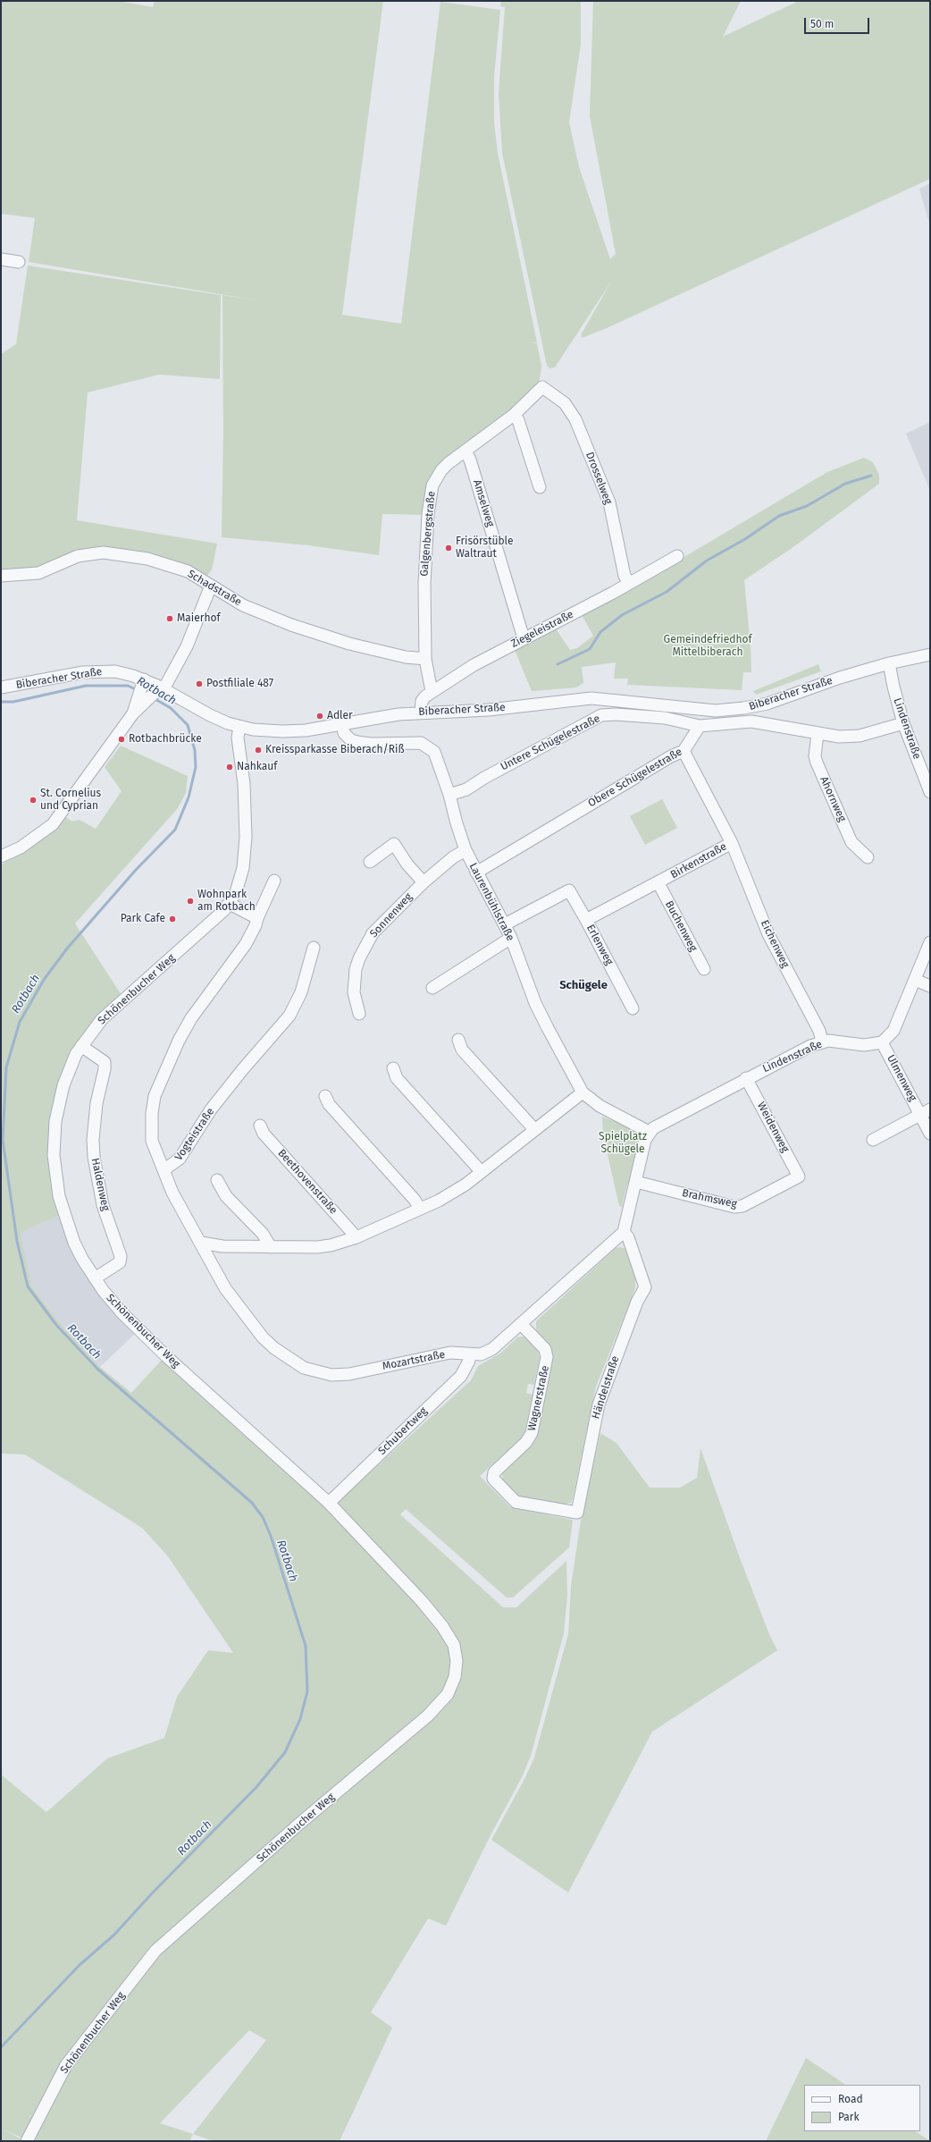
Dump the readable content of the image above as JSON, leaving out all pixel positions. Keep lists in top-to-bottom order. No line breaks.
{"streets":{"street":["Drosselweg","Amselweg","Galgenbergstraße","Schadstraße","Ziegeleistraße","Biberacher Straße","Lindenstraße","Untere Schügelestraße","Obere Schügelestraße","Ahornweg","Birkenstraße","Laurenbühlstraße","Sonnenweg","Buchenweg","Eichenweg","Erlenweg","Schönenbucher Weg","Ulmenweg","Weidenweg","Vogteistraße","Beethovenstraße","Haldenweg","Brahmsweg","Mozartstraße","Händelstraße","Wagnerstraße","Schubertweg"]},"crossings":[["Drosselweg","Galgenbergstraße"],["Drosselweg","Ziegeleistraße"],["Amselweg","Galgenbergstraße"],["Amselweg","Ziegeleistraße"],["Galgenbergstraße","Schadstraße"],["Galgenbergstraße","Ziegeleistraße"],["Ziegeleistraße","Biberacher Straße"],["Biberacher Straße","Lindenstraße"],["Biberacher Straße","Laurenbühlstraße"],["Biberacher Straße","Schönenbucher Weg"],["Lindenstraße","Laurenbühlstraße"],["Lindenstraße","Eichenweg"],["Lindenstraße","Ulmenweg"],["Lindenstraße","Weidenweg"],["Untere Schügelestraße","Obere Schügelestraße"],["Untere Schügelestraße","Laurenbühlstraße"],["Obere Schügelestraße","Birkenstraße"],["Obere Schügelestraße","Laurenbühlstraße"],["Birkenstraße","Buchenweg"],["Birkenstraße","Eichenweg"],["Birkenstraße","Erlenweg"],["Laurenbühlstraße","Sonnenweg"],["Schönenbucher Weg","Haldenweg"],["Schönenbucher Weg","Schubertweg"],["Weidenweg","Brahmsweg"],["Vogteistraße","Mozartstraße"],["Mozartstraße","Händelstraße"],["Mozartstraße","Wagnerstraße"],["Mozartstraße","Schubertweg"],["Händelstraße","Wagnerstraße"]],"districts":["Schügele"],"water":["Rotbach"],"parks":["Gemeindefriedhof Mittelbiberach","Spielplatz Schügele"],"places":["Frisörstüble Waltraut","Maierhof","Postfiliale 487","Adler","Rotbachbrücke","Kreissparkasse Biberach/Riß","Nahkauf","St. Cornelius und Cyprian","Wohnpark am Rotbach","Park Cafe"],"legend":["Road","Park"],"scale_bar":"50 m"}
